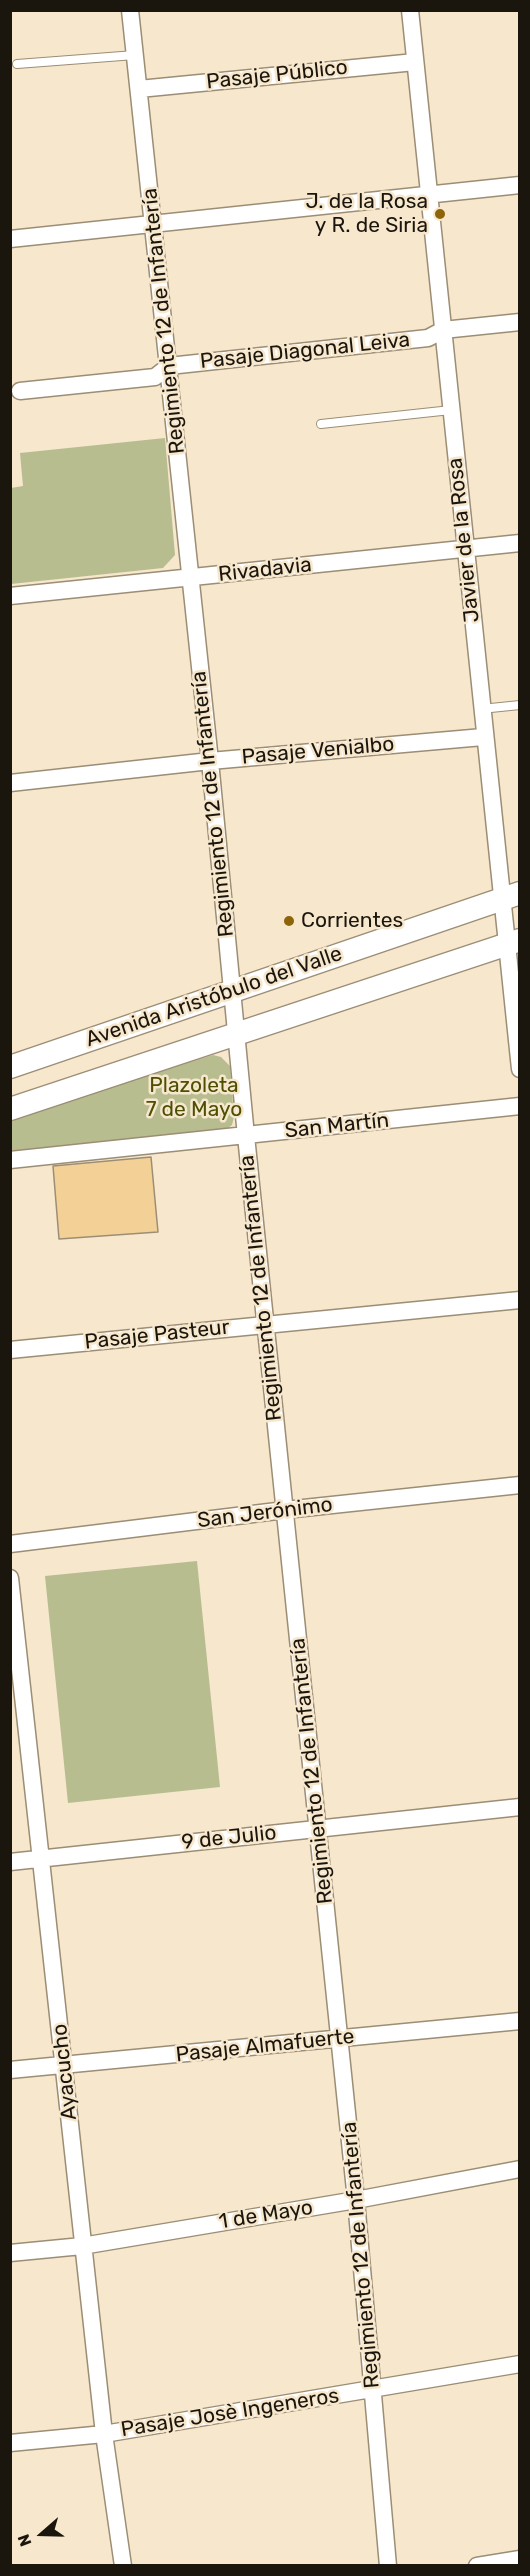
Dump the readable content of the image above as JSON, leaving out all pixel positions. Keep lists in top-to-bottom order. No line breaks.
{"streets":{"main road":["Avenida Aristóbulo del Valle"],"street":["Pasaje Público","Regimiento 12 de Infantería","Pasaje Diagonal Leiva","Javier de la Rosa","Rivadavia","Pasaje Venialbo","San Martín","Pasaje Pasteur","San Jerónimo","9 de Julio","Pasaje Almafuerte","Ayacucho","1 de Mayo","Pasaje Josè Ingeneros"]},"crossings":[["Pasaje Público","Regimiento 12 de Infantería"],["Pasaje Público","Javier de la Rosa"],["Regimiento 12 de Infantería","Pasaje Diagonal Leiva"],["Regimiento 12 de Infantería","Rivadavia"],["Regimiento 12 de Infantería","Pasaje Venialbo"],["Regimiento 12 de Infantería","Avenida Aristóbulo del Valle"],["Regimiento 12 de Infantería","San Martín"],["Regimiento 12 de Infantería","Pasaje Pasteur"],["Regimiento 12 de Infantería","San Jerónimo"],["Regimiento 12 de Infantería","9 de Julio"],["Regimiento 12 de Infantería","Pasaje Almafuerte"],["Regimiento 12 de Infantería","1 de Mayo"],["Regimiento 12 de Infantería","Pasaje Josè Ingeneros"],["Pasaje Diagonal Leiva","Javier de la Rosa"],["Javier de la Rosa","Rivadavia"],["Javier de la Rosa","Pasaje Venialbo"],["Javier de la Rosa","Avenida Aristóbulo del Valle"],["9 de Julio","Ayacucho"],["Pasaje Almafuerte","Ayacucho"],["Ayacucho","1 de Mayo"],["Ayacucho","Pasaje Josè Ingeneros"]],"parks":["Plazoleta 7 de Mayo"],"places":["J. de la Rosa y R. de Siria","Corrientes"],"north":"left"}
